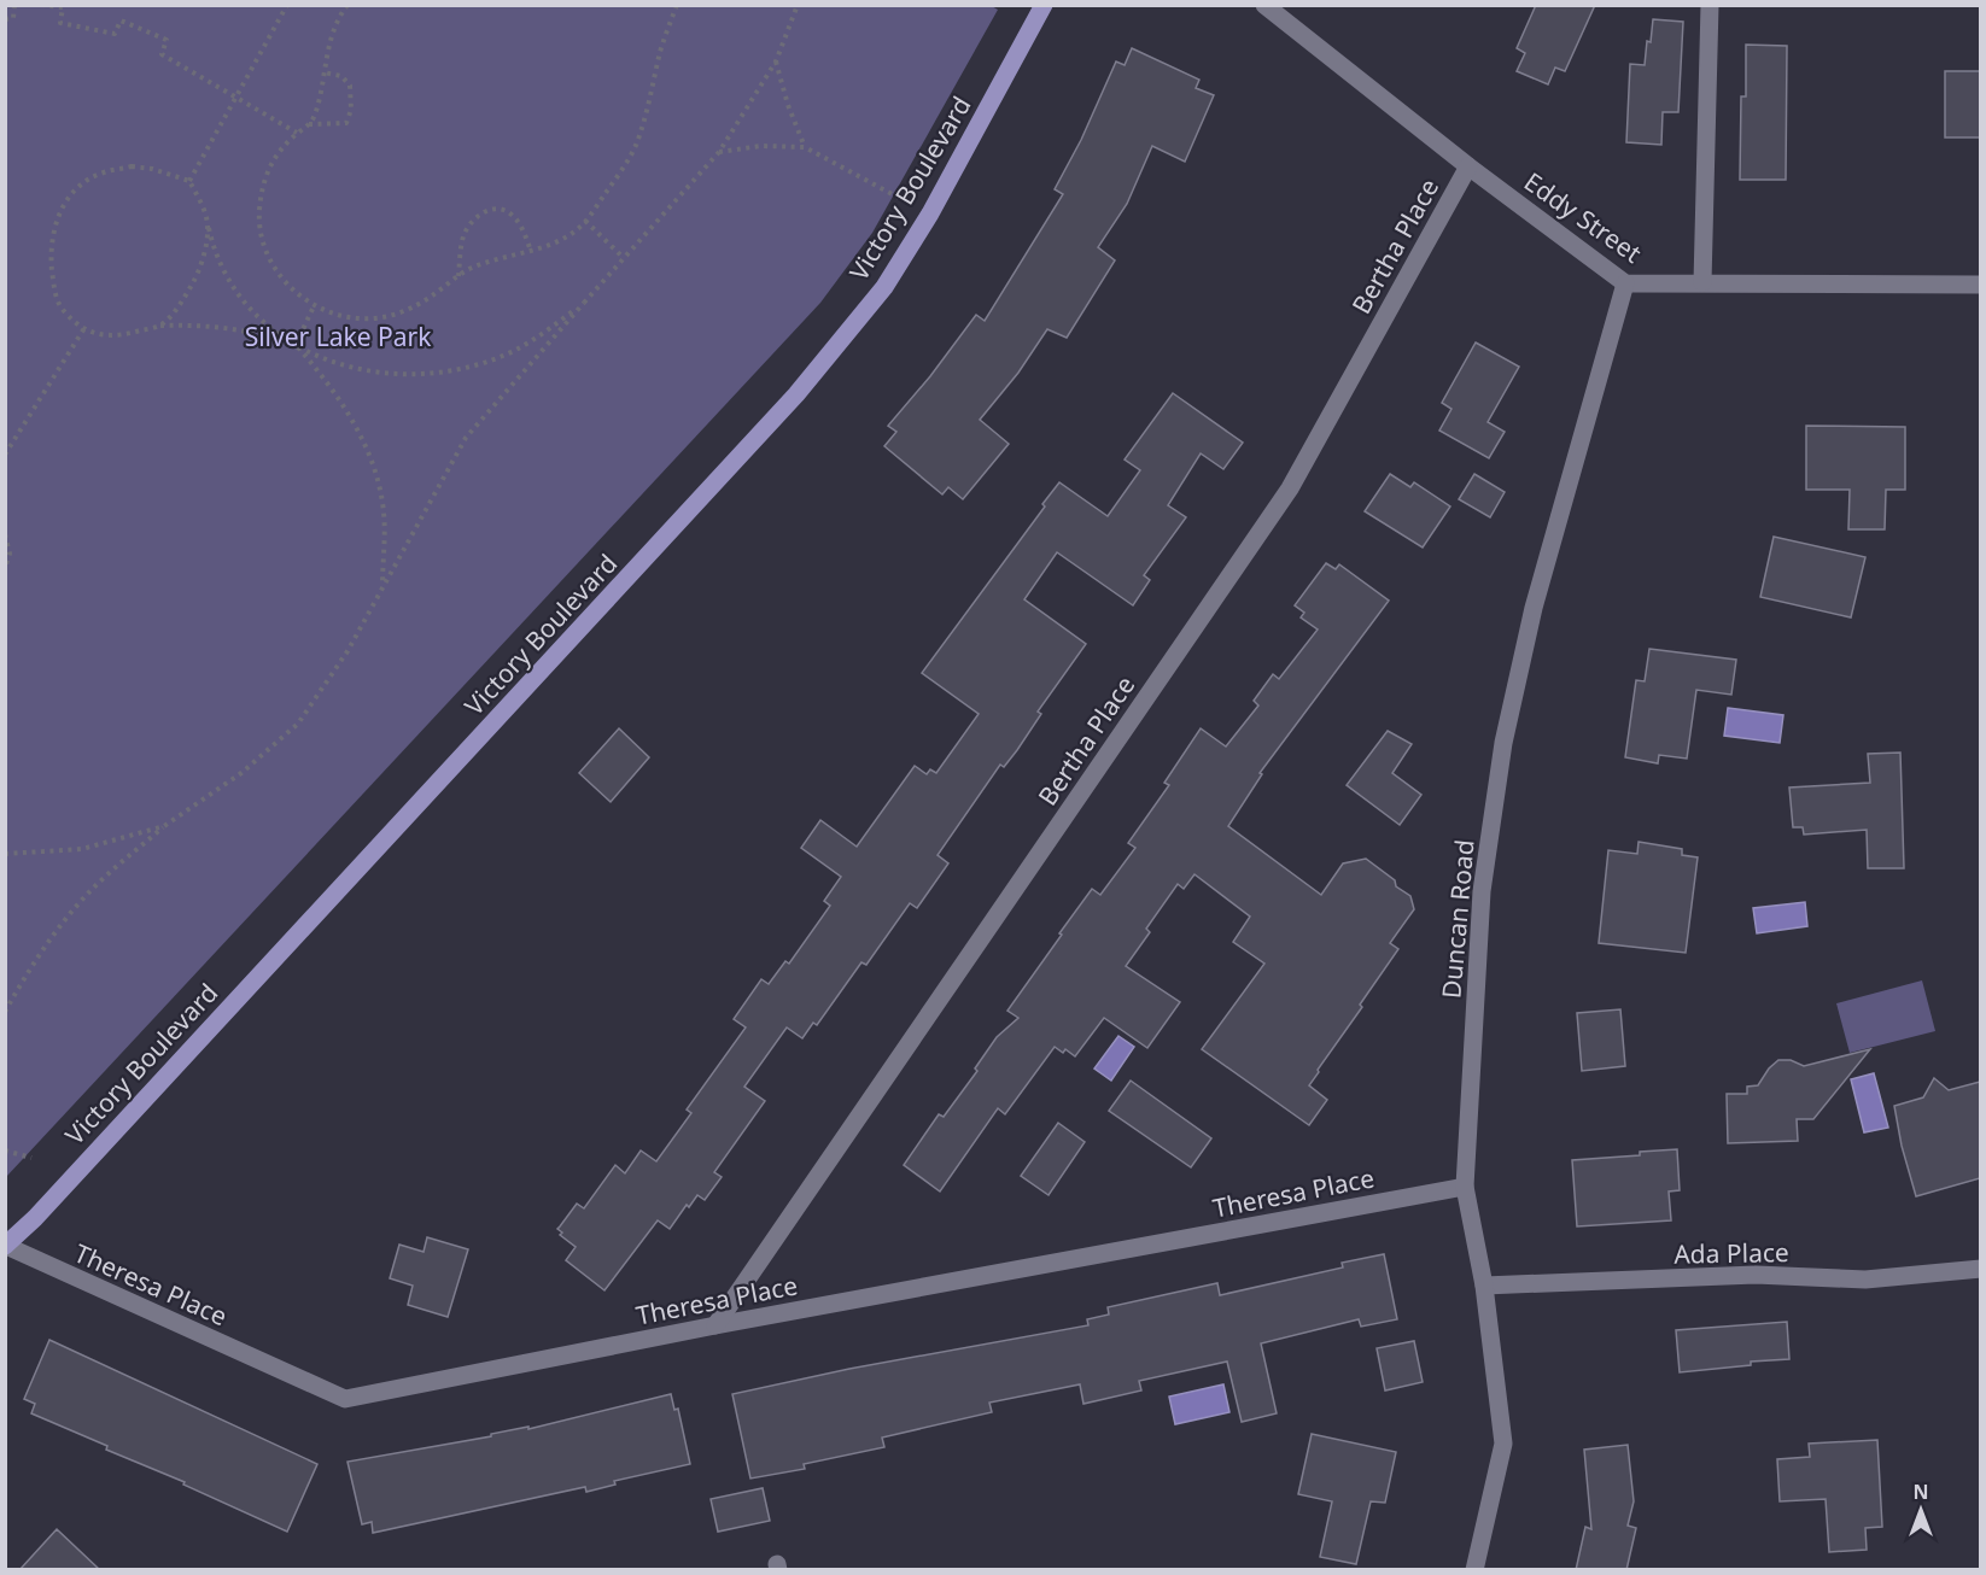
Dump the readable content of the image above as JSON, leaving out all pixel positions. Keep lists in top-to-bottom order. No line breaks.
{"streets":{"main road":["Victory Boulevard"],"street":["Eddy Street","Bertha Place","Duncan Road","Theresa Place","Ada Place"]},"crossings":[["Victory Boulevard","Theresa Place"],["Eddy Street","Bertha Place"],["Eddy Street","Duncan Road"],["Bertha Place","Theresa Place"],["Duncan Road","Theresa Place"],["Duncan Road","Ada Place"]],"parks":["Silver Lake Park"],"north":"top"}
